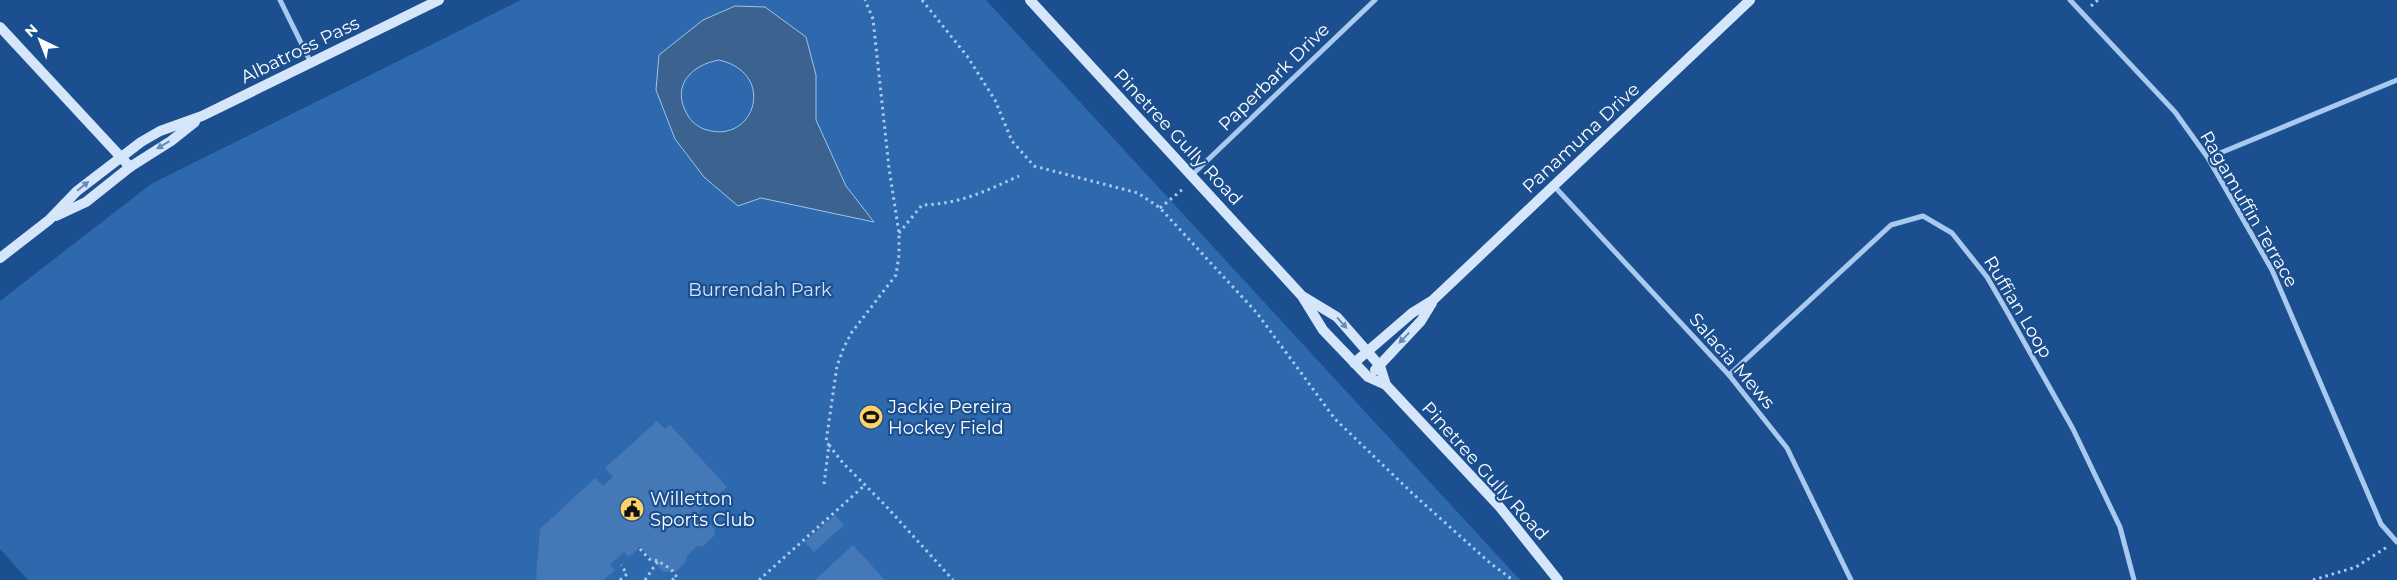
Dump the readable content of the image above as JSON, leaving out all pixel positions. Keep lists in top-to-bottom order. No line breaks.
{"streets":{"street":["Albatross Pass","Paperbark Drive","Pinetree Gully Road","Panamuna Drive","Ragamuffin Terrace","Ruffian Loop","Salacia Mews"]},"crossings":[["Paperbark Drive","Pinetree Gully Road"],["Pinetree Gully Road","Panamuna Drive"],["Panamuna Drive","Salacia Mews"],["Ruffian Loop","Salacia Mews"]],"parks":["Burrendah Park"],"places":{"sports":["Jackie Pereira Hockey Field"],"public building":["Willetton Sports Club"]},"north":"top left"}
